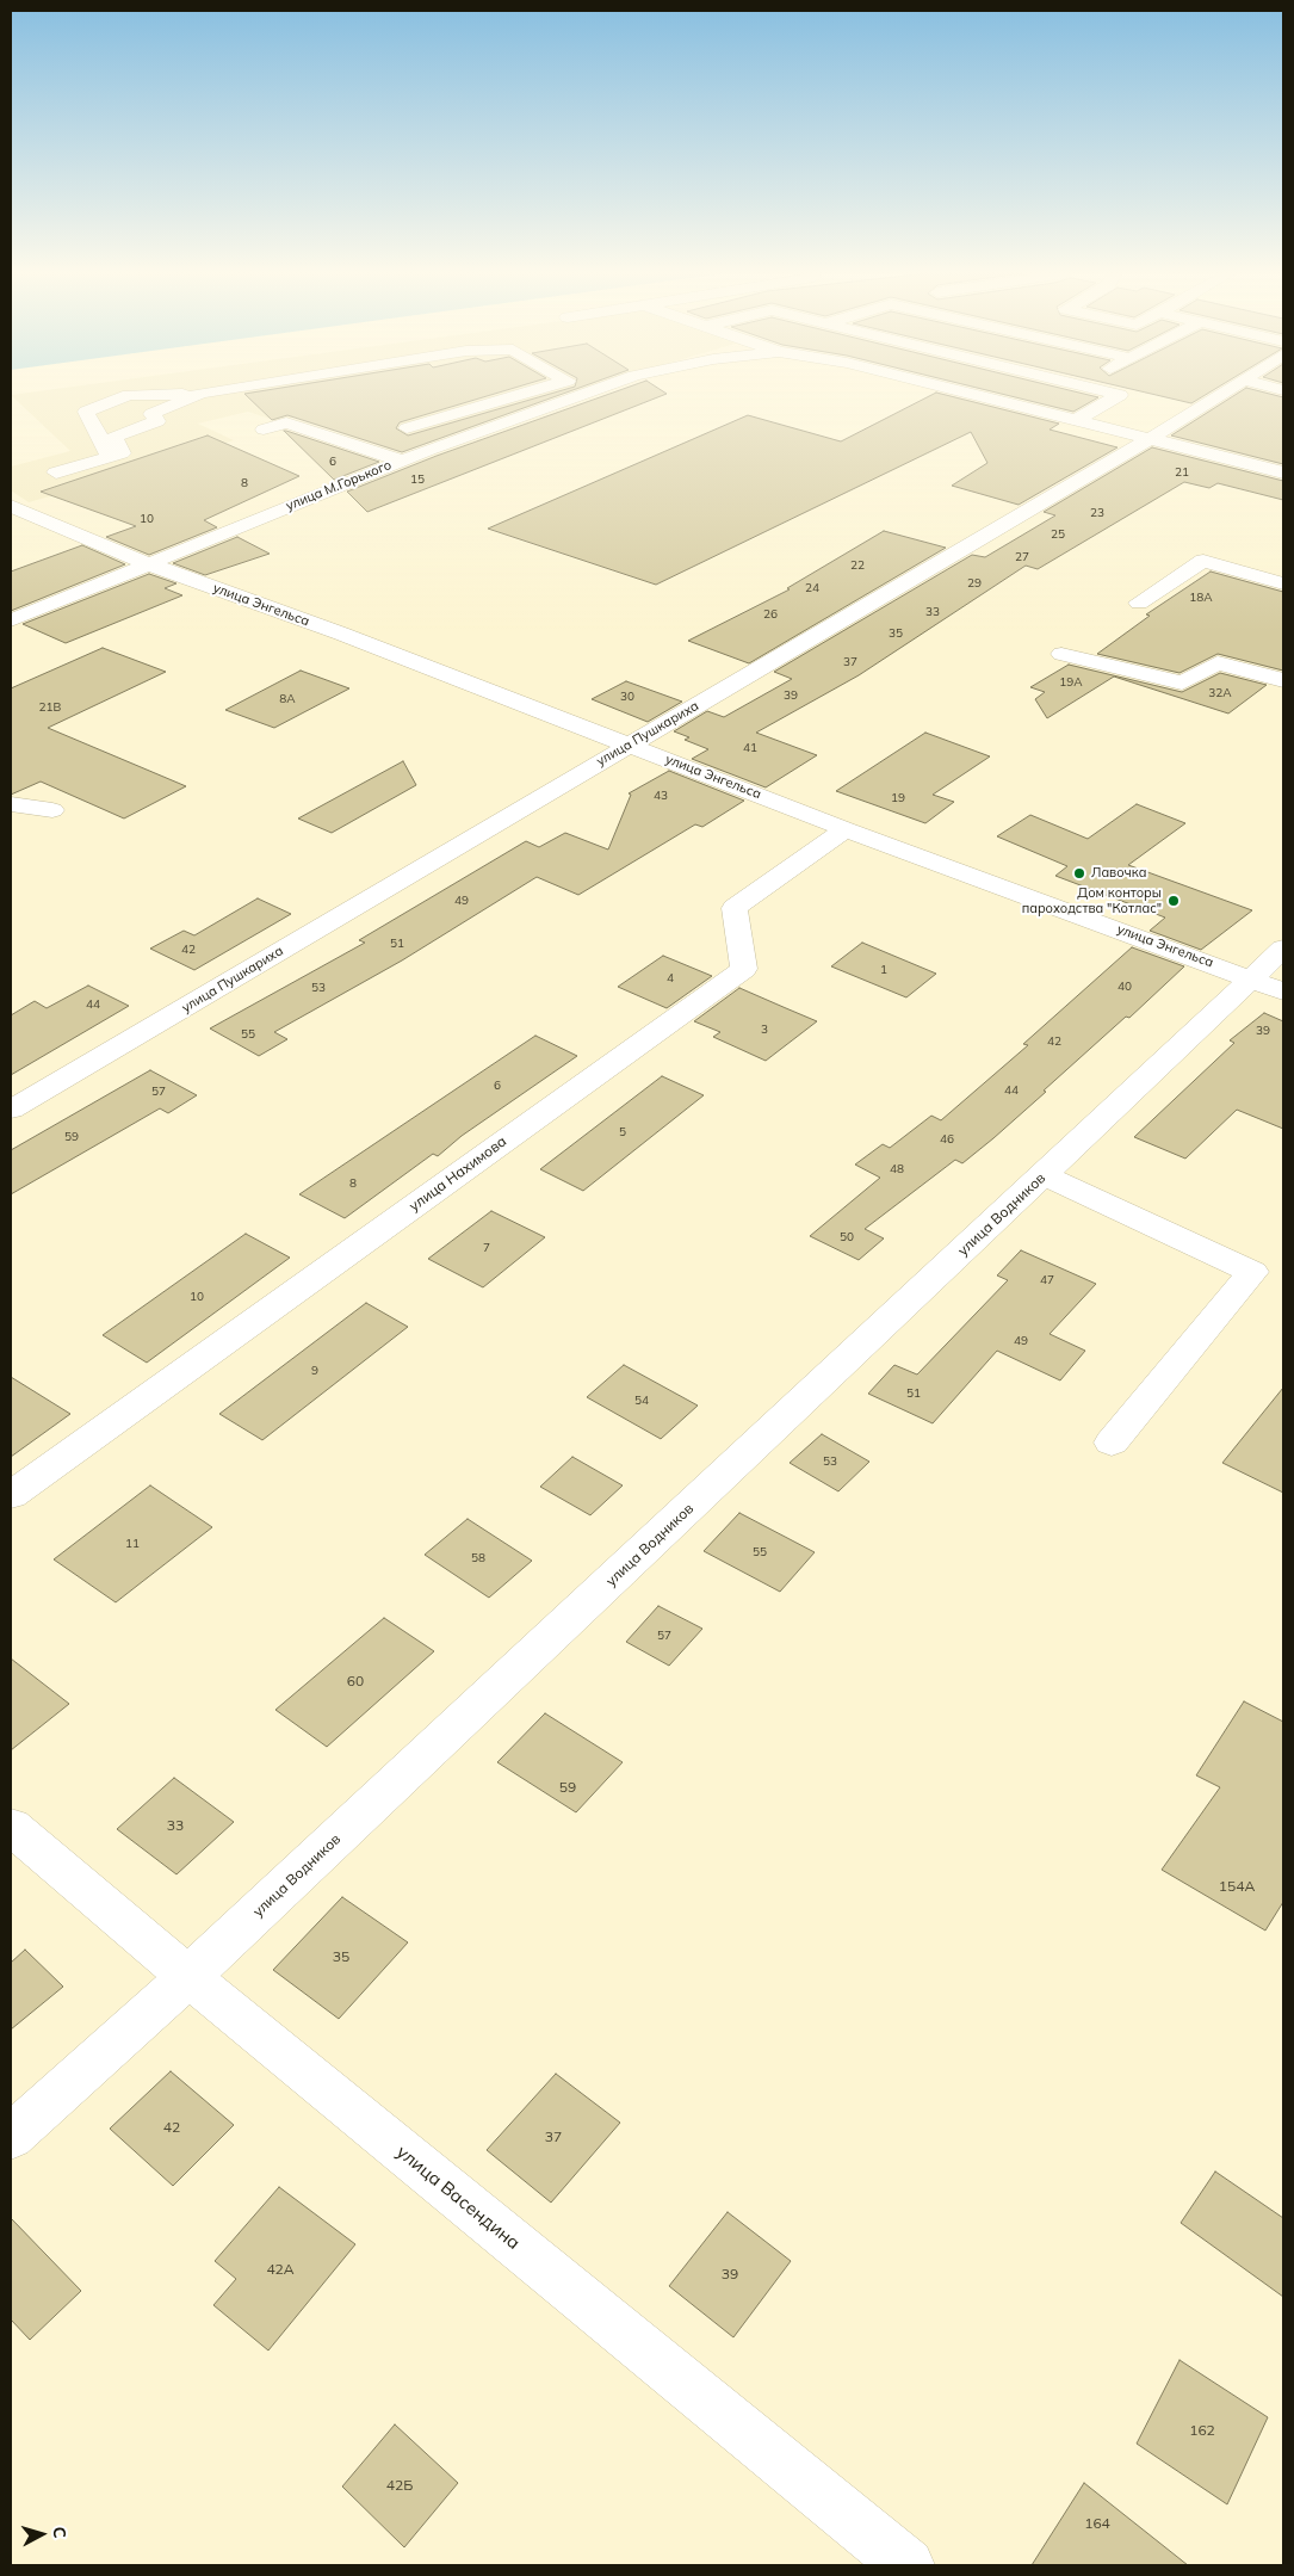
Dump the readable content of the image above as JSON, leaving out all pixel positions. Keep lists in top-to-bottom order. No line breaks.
{"streets":{"street":["улица М.Горького","улица Энгельса","улица Пушкариха","улица Нахимова","улица Водников","улица Васендина"]},"crossings":[["улица М.Горького","улица Энгельса"],["улица Энгельса","улица Пушкариха"],["улица Энгельса","улица Нахимова"],["улица Энгельса","улица Водников"],["улица Водников","улица Васендина"]],"places":["Лавочка","Дом конторы пароходства \"Котлас\""],"house_numbers":["6","21","15","8","23","10","25","27","22","29","24","18А","33","26","35","37","19А","32А","39","30","8А","21В","41","43","19","49","51","42","1","4","40","53","44","3","39","55","42","6","44","57","5","59","46","48","8","50","7","47","10","49","9","51","54","53","11","55","58","57","60","59","33","154А","35","42","37","42А","39","162","42Б","164"],"north":"right"}
